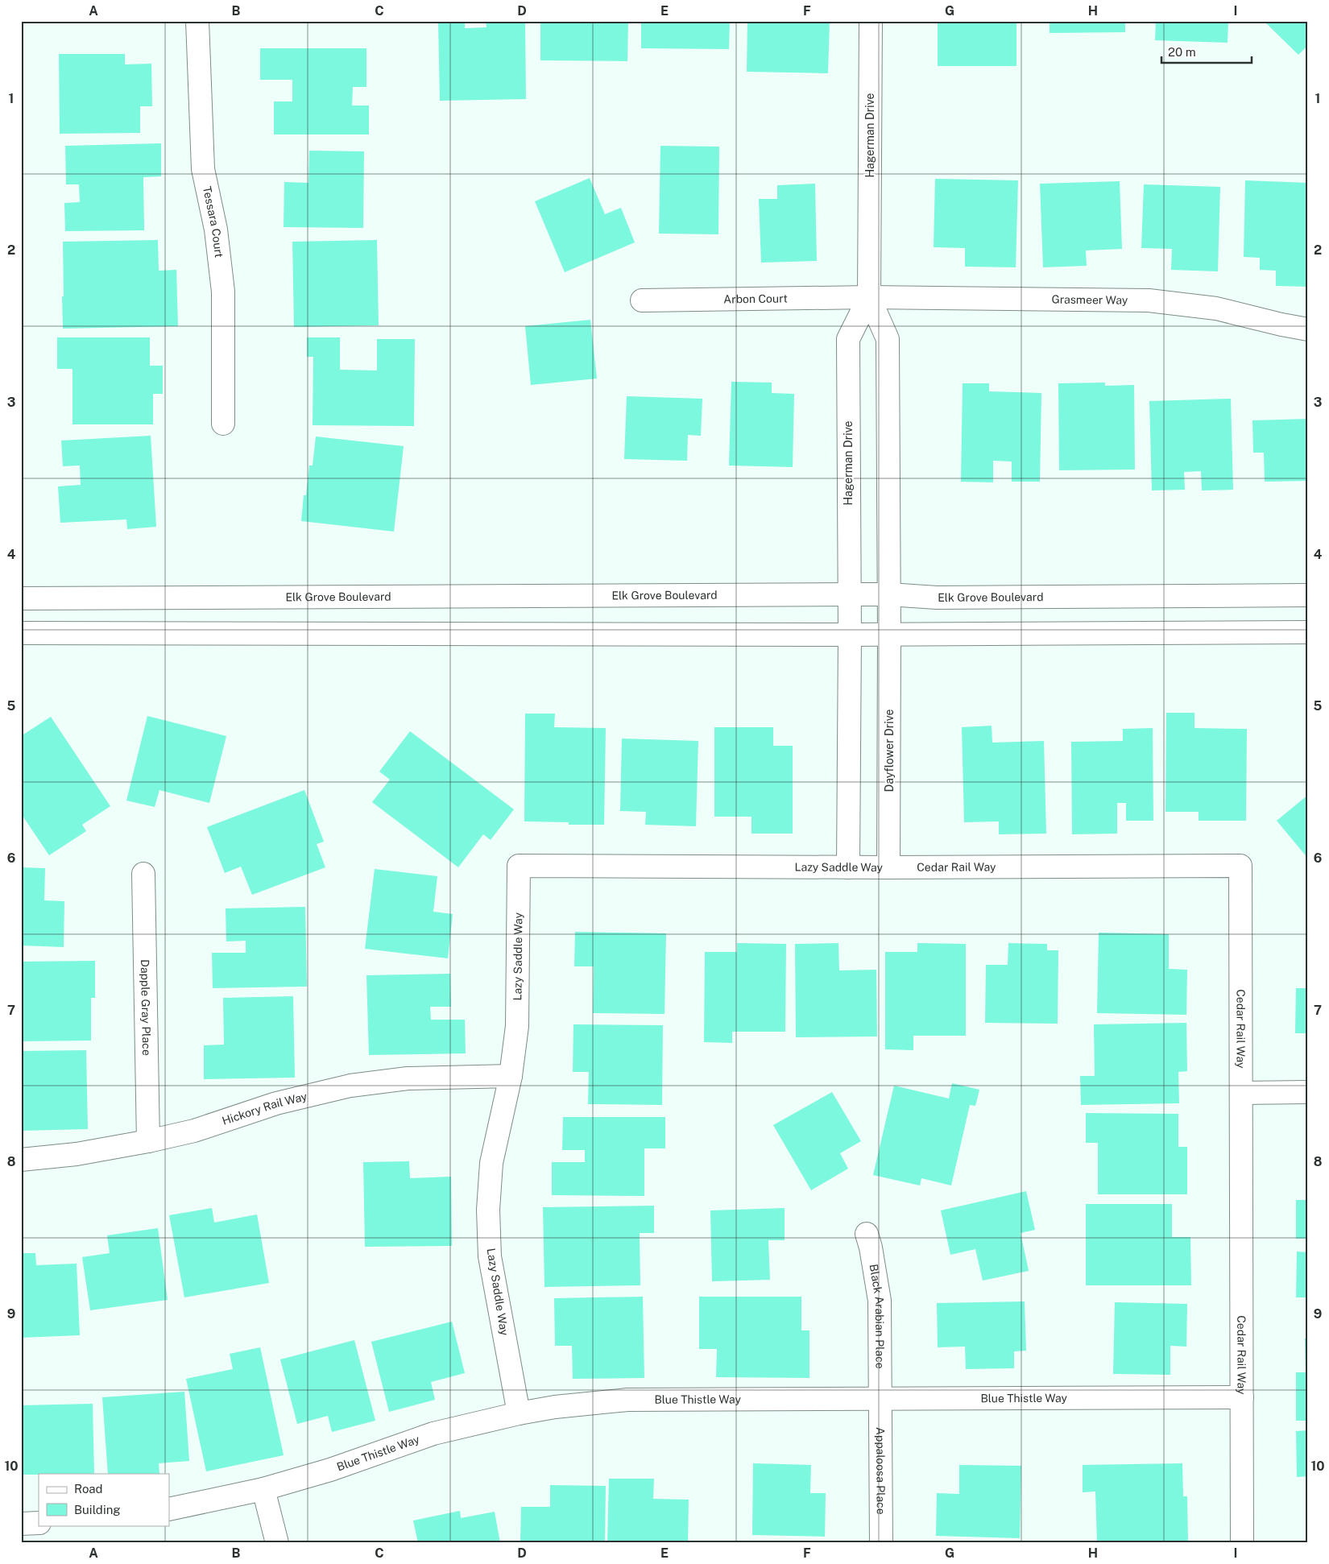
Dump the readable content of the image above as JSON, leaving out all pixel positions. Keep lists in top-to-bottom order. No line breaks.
{"streets":{"street":["Hagerman Drive","Tessara Court","Arbon Court","Grasmeer Way","Elk Grove Boulevard","Dayflower Drive","Lazy Saddle Way","Cedar Rail Way","Dapple Gray Place","Hickory Rail Way","Black Arabian Place","Blue Thistle Way","Appaloosa Place"]},"crossings":[["Hagerman Drive","Arbon Court"],["Hagerman Drive","Grasmeer Way"],["Hagerman Drive","Elk Grove Boulevard"],["Hagerman Drive","Dayflower Drive"],["Arbon Court","Grasmeer Way"],["Dayflower Drive","Lazy Saddle Way"],["Dayflower Drive","Cedar Rail Way"],["Lazy Saddle Way","Cedar Rail Way"],["Lazy Saddle Way","Hickory Rail Way"],["Lazy Saddle Way","Blue Thistle Way"],["Cedar Rail Way","Blue Thistle Way"],["Dapple Gray Place","Hickory Rail Way"],["Black Arabian Place","Blue Thistle Way"],["Black Arabian Place","Appaloosa Place"],["Blue Thistle Way","Appaloosa Place"]],"legend":["Road","Building"],"scale_bar":"20 m","grid":{"columns":["A","B","C","D","E","F","G","H","I"],"rows":["1","2","3","4","5","6","7","8","9","10"]}}
